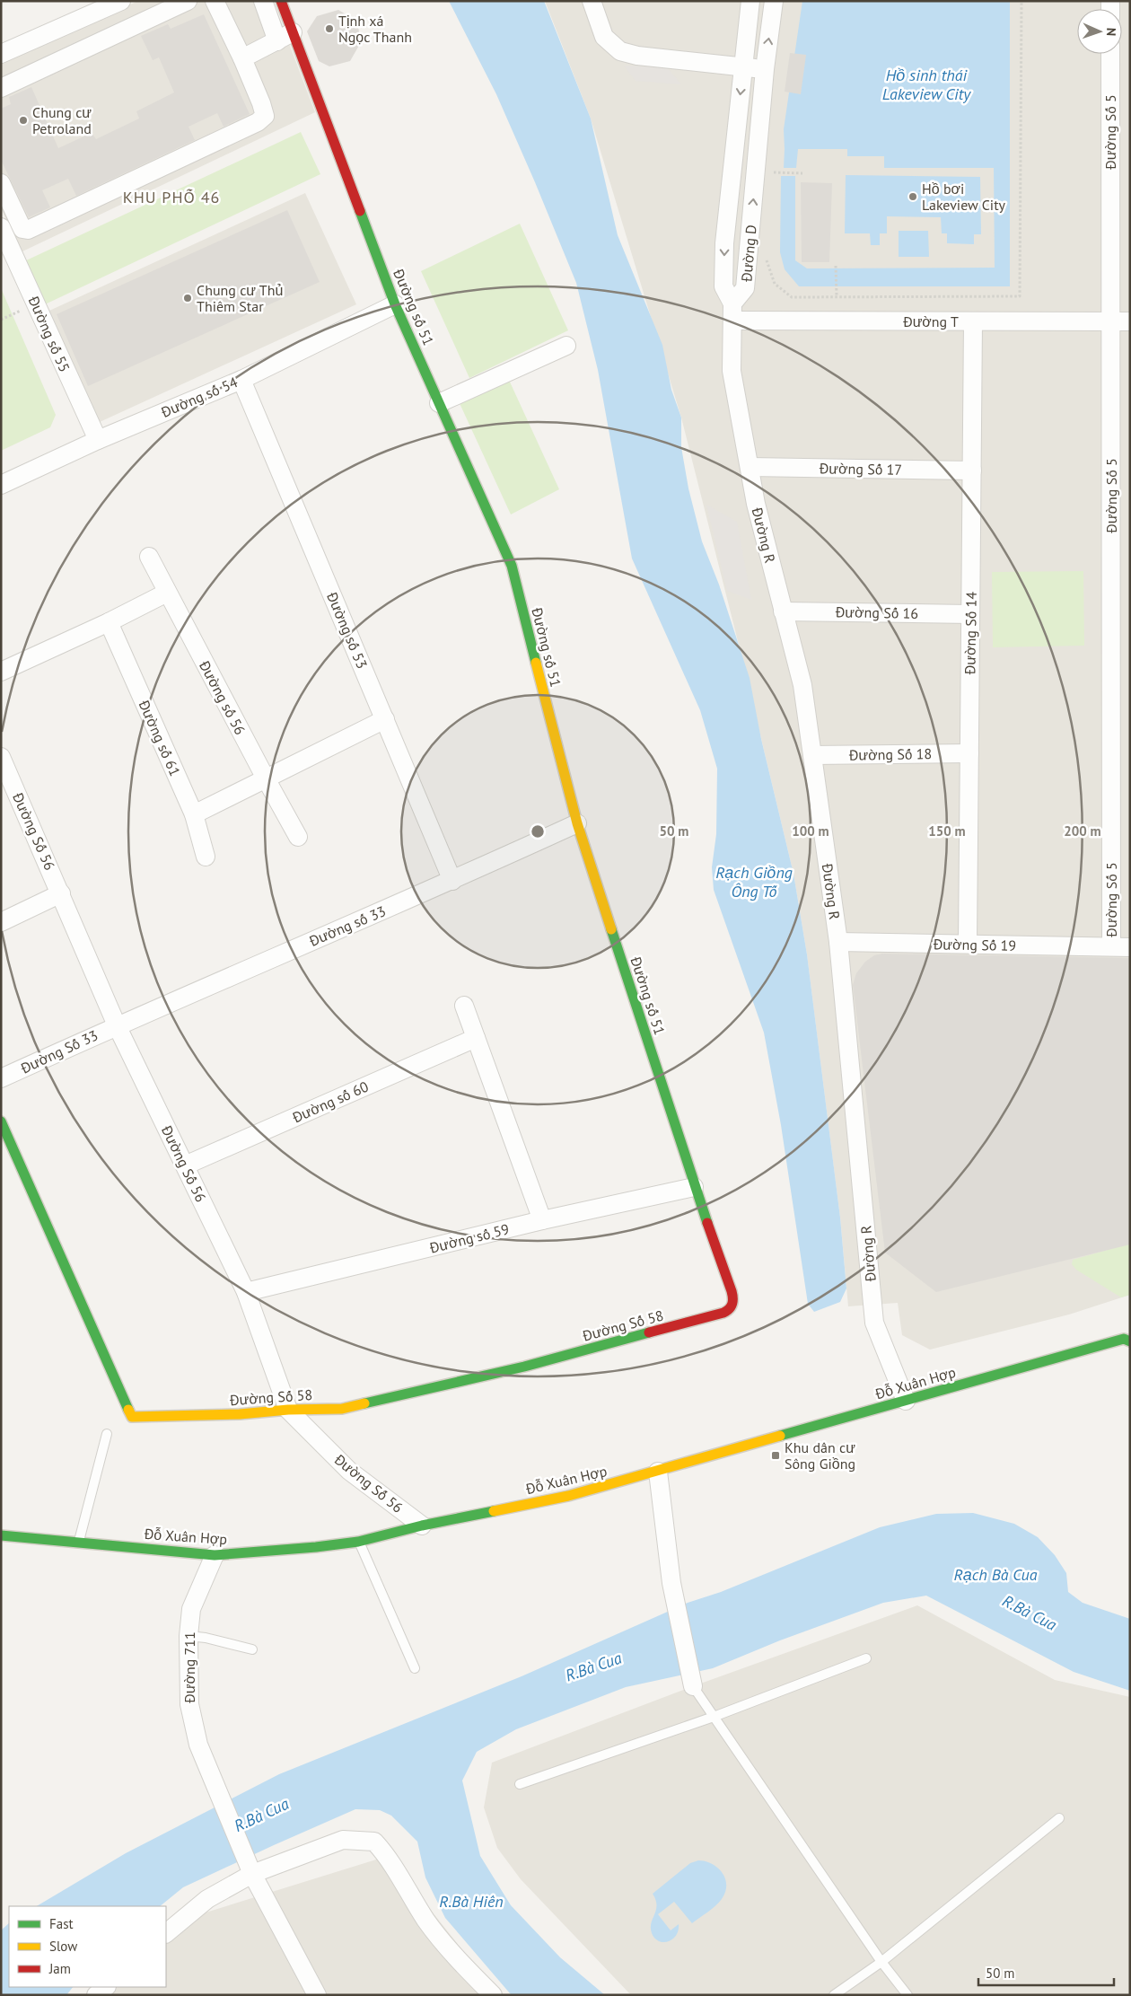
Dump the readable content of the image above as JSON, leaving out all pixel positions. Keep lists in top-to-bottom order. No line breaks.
{"streets":{"street":["Đường Số 5","Đường D","Đường số 51","Đường T","Đường số 55","Đường số 54","Đường Số 17","Đường R","Đường Số 16","Đường số 53","Đường Số 14","Đường số 56","Đường số 61","Đường Số 18","Đường Số 56","Đường số 33","Đường Số 19","Đường Số 33","Đường số 60","Đường số 59","Đường Số 58","Đỗ Xuân Hợp","Đường 711"]},"crossings":[["Đường Số 5","Đường T"],["Đường Số 5","Đường Số 19"],["Đường D","Đường T"],["Đường D","Đường R"],["Đường số 51","Đường số 54"],["Đường số 51","Đường số 33"],["Đường số 51","Đường số 59"],["Đường số 51","Đường Số 58"],["Đường T","Đường R"],["Đường T","Đường Số 14"],["Đường số 55","Đường số 54"],["Đường số 54","Đường số 53"],["Đường Số 17","Đường R"],["Đường Số 17","Đường Số 14"],["Đường R","Đường Số 16"],["Đường R","Đường Số 18"],["Đường R","Đường Số 19"],["Đường R","Đỗ Xuân Hợp"],["Đường Số 16","Đường Số 14"],["Đường số 53","Đường số 33"],["Đường Số 14","Đường Số 18"],["Đường Số 14","Đường Số 19"],["Đường Số 56","Đường số 33"],["Đường Số 56","Đường Số 33"],["Đường Số 56","Đường số 60"],["Đường Số 56","Đường số 59"],["Đường Số 56","Đường Số 58"],["Đường Số 56","Đỗ Xuân Hợp"],["Đường số 33","Đường Số 33"],["Đỗ Xuân Hợp","Đường 711"]],"districts":["KHU PHỐ 46"],"water":["Hồ sinh thái Lakeview City","Rạch Giồng Ông Tố","Rạch Bà Cua","R.Bà Cua","R.Bà Hiên"],"places":{"other":["Tịnh xá Ngọc Thanh","Chung cư Petroland","Hồ bơi Lakeview City","Chung cư Thủ Thiêm Star"],"transit":["Khu dân cư Sông Giồng"]},"legend":["Fast","Slow","Jam"],"scale_bar":"50 m","north":"right","rings":["50 m","100 m","150 m","200 m"]}
